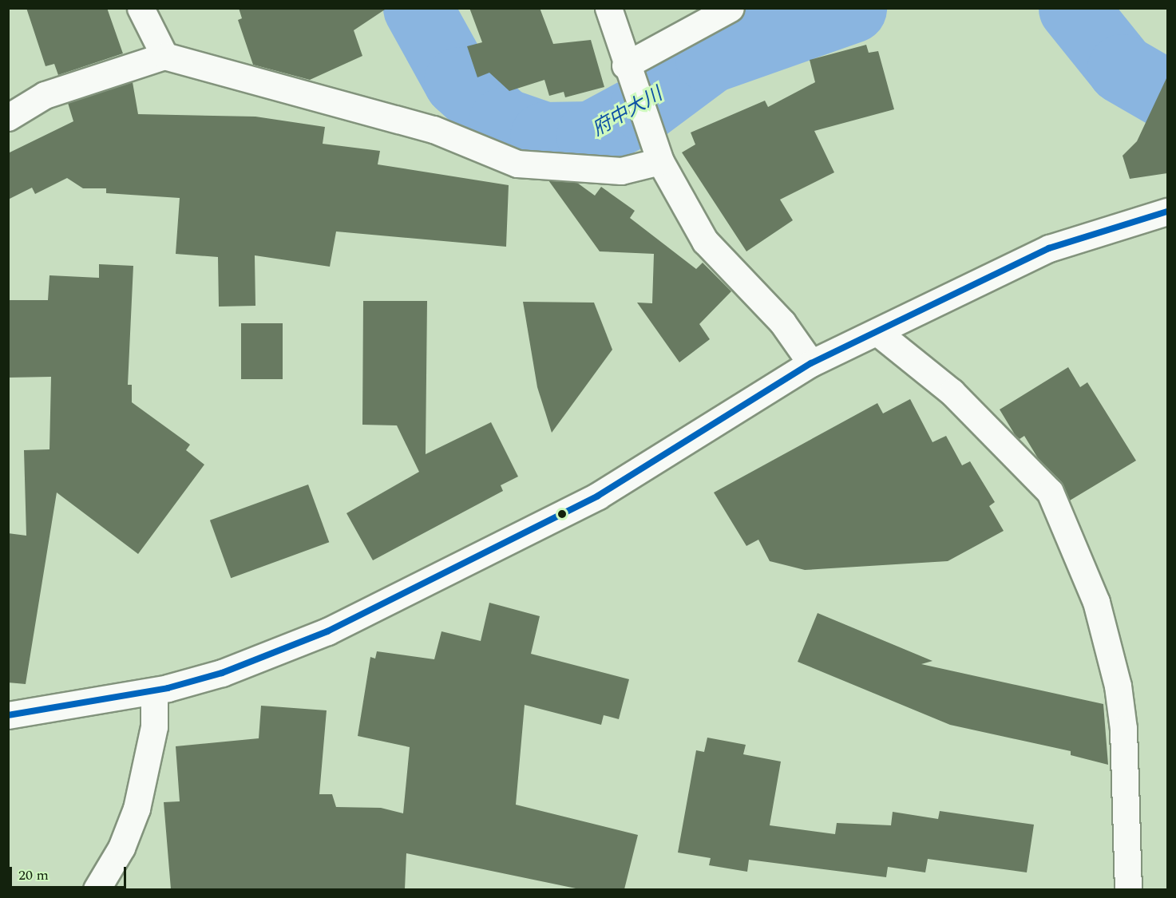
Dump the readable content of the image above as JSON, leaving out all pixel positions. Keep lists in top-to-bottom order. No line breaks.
{"water":["府中大川"],"scale_bar":"20 m"}
